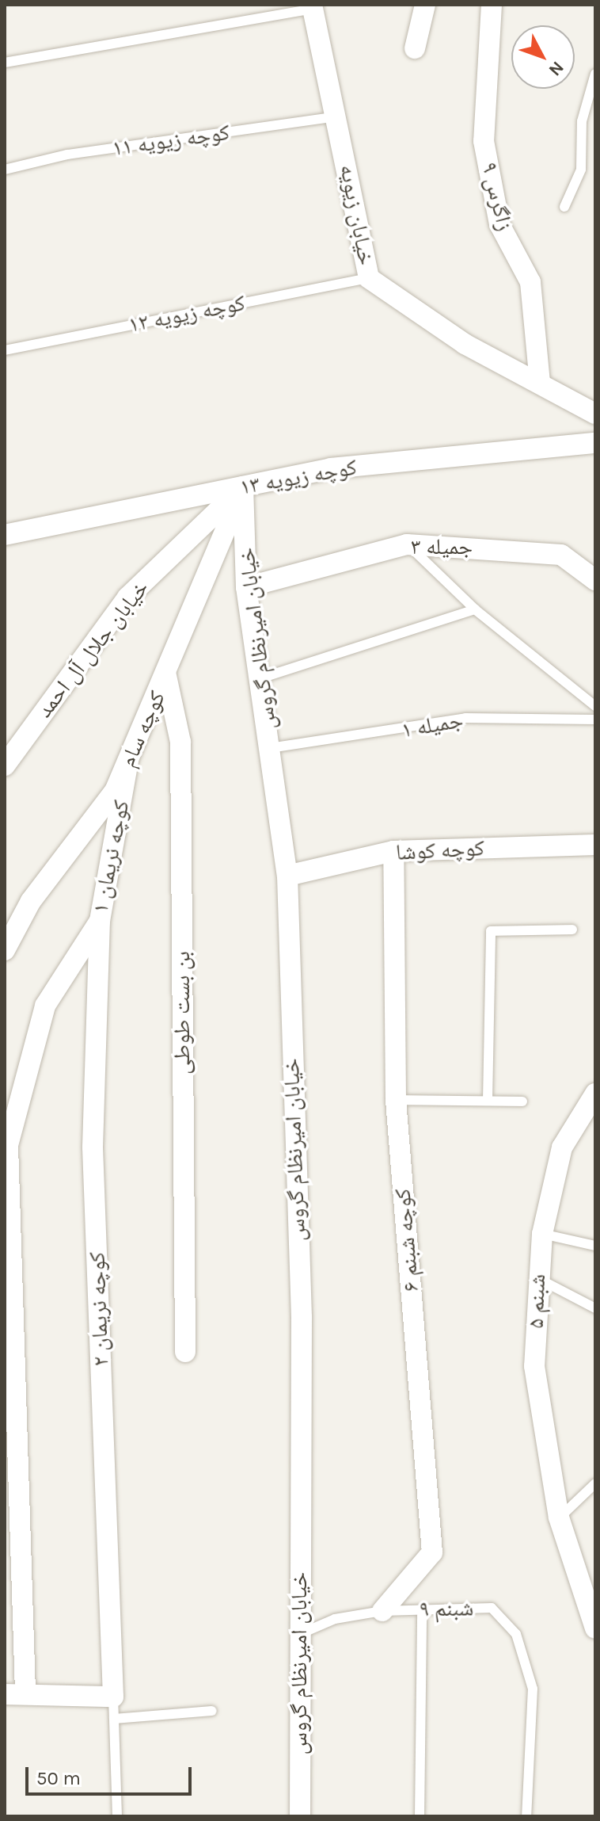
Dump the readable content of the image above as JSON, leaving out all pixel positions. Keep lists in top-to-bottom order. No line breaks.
{"streets":{"street":["زاگرس ۹","خیابان زیویه","کوچه زیویه ۱۳","جمیله ۳","خیابان امیرنظام گروس","خیابان جلال آل احمد","کوچه سام","کوچه کوشا","کوچه نریمان ۱","بن بست طوطی","کوچه شبنم ۶","شبنم ۵","کوچه نریمان ۲"],"lane":["کوچه زیویه ۱۱","کوچه زیویه ۱۲","جمیله ۱","شبنم ۹"]},"crossings":[["کوچه زیویه ۱۱","خیابان زیویه"],["زاگرس ۹","خیابان زیویه"],["خیابان زیویه","کوچه زیویه ۱۲"],["کوچه زیویه ۱۳","خیابان امیرنظام گروس"],["کوچه زیویه ۱۳","خیابان جلال آل احمد"],["کوچه زیویه ۱۳","کوچه سام"],["جمیله ۳","خیابان امیرنظام گروس"],["خیابان امیرنظام گروس","خیابان جلال آل احمد"],["خیابان امیرنظام گروس","جمیله ۱"],["خیابان امیرنظام گروس","کوچه سام"],["خیابان امیرنظام گروس","کوچه کوشا"],["خیابان امیرنظام گروس","شبنم ۹"],["خیابان جلال آل احمد","کوچه سام"],["کوچه سام","کوچه نریمان ۱"],["کوچه سام","بن بست طوطی"],["کوچه کوشا","کوچه شبنم ۶"],["کوچه نریمان ۱","کوچه نریمان ۲"],["کوچه شبنم ۶","شبنم ۹"]],"scale_bar":"50 m","north":"bottom right"}
